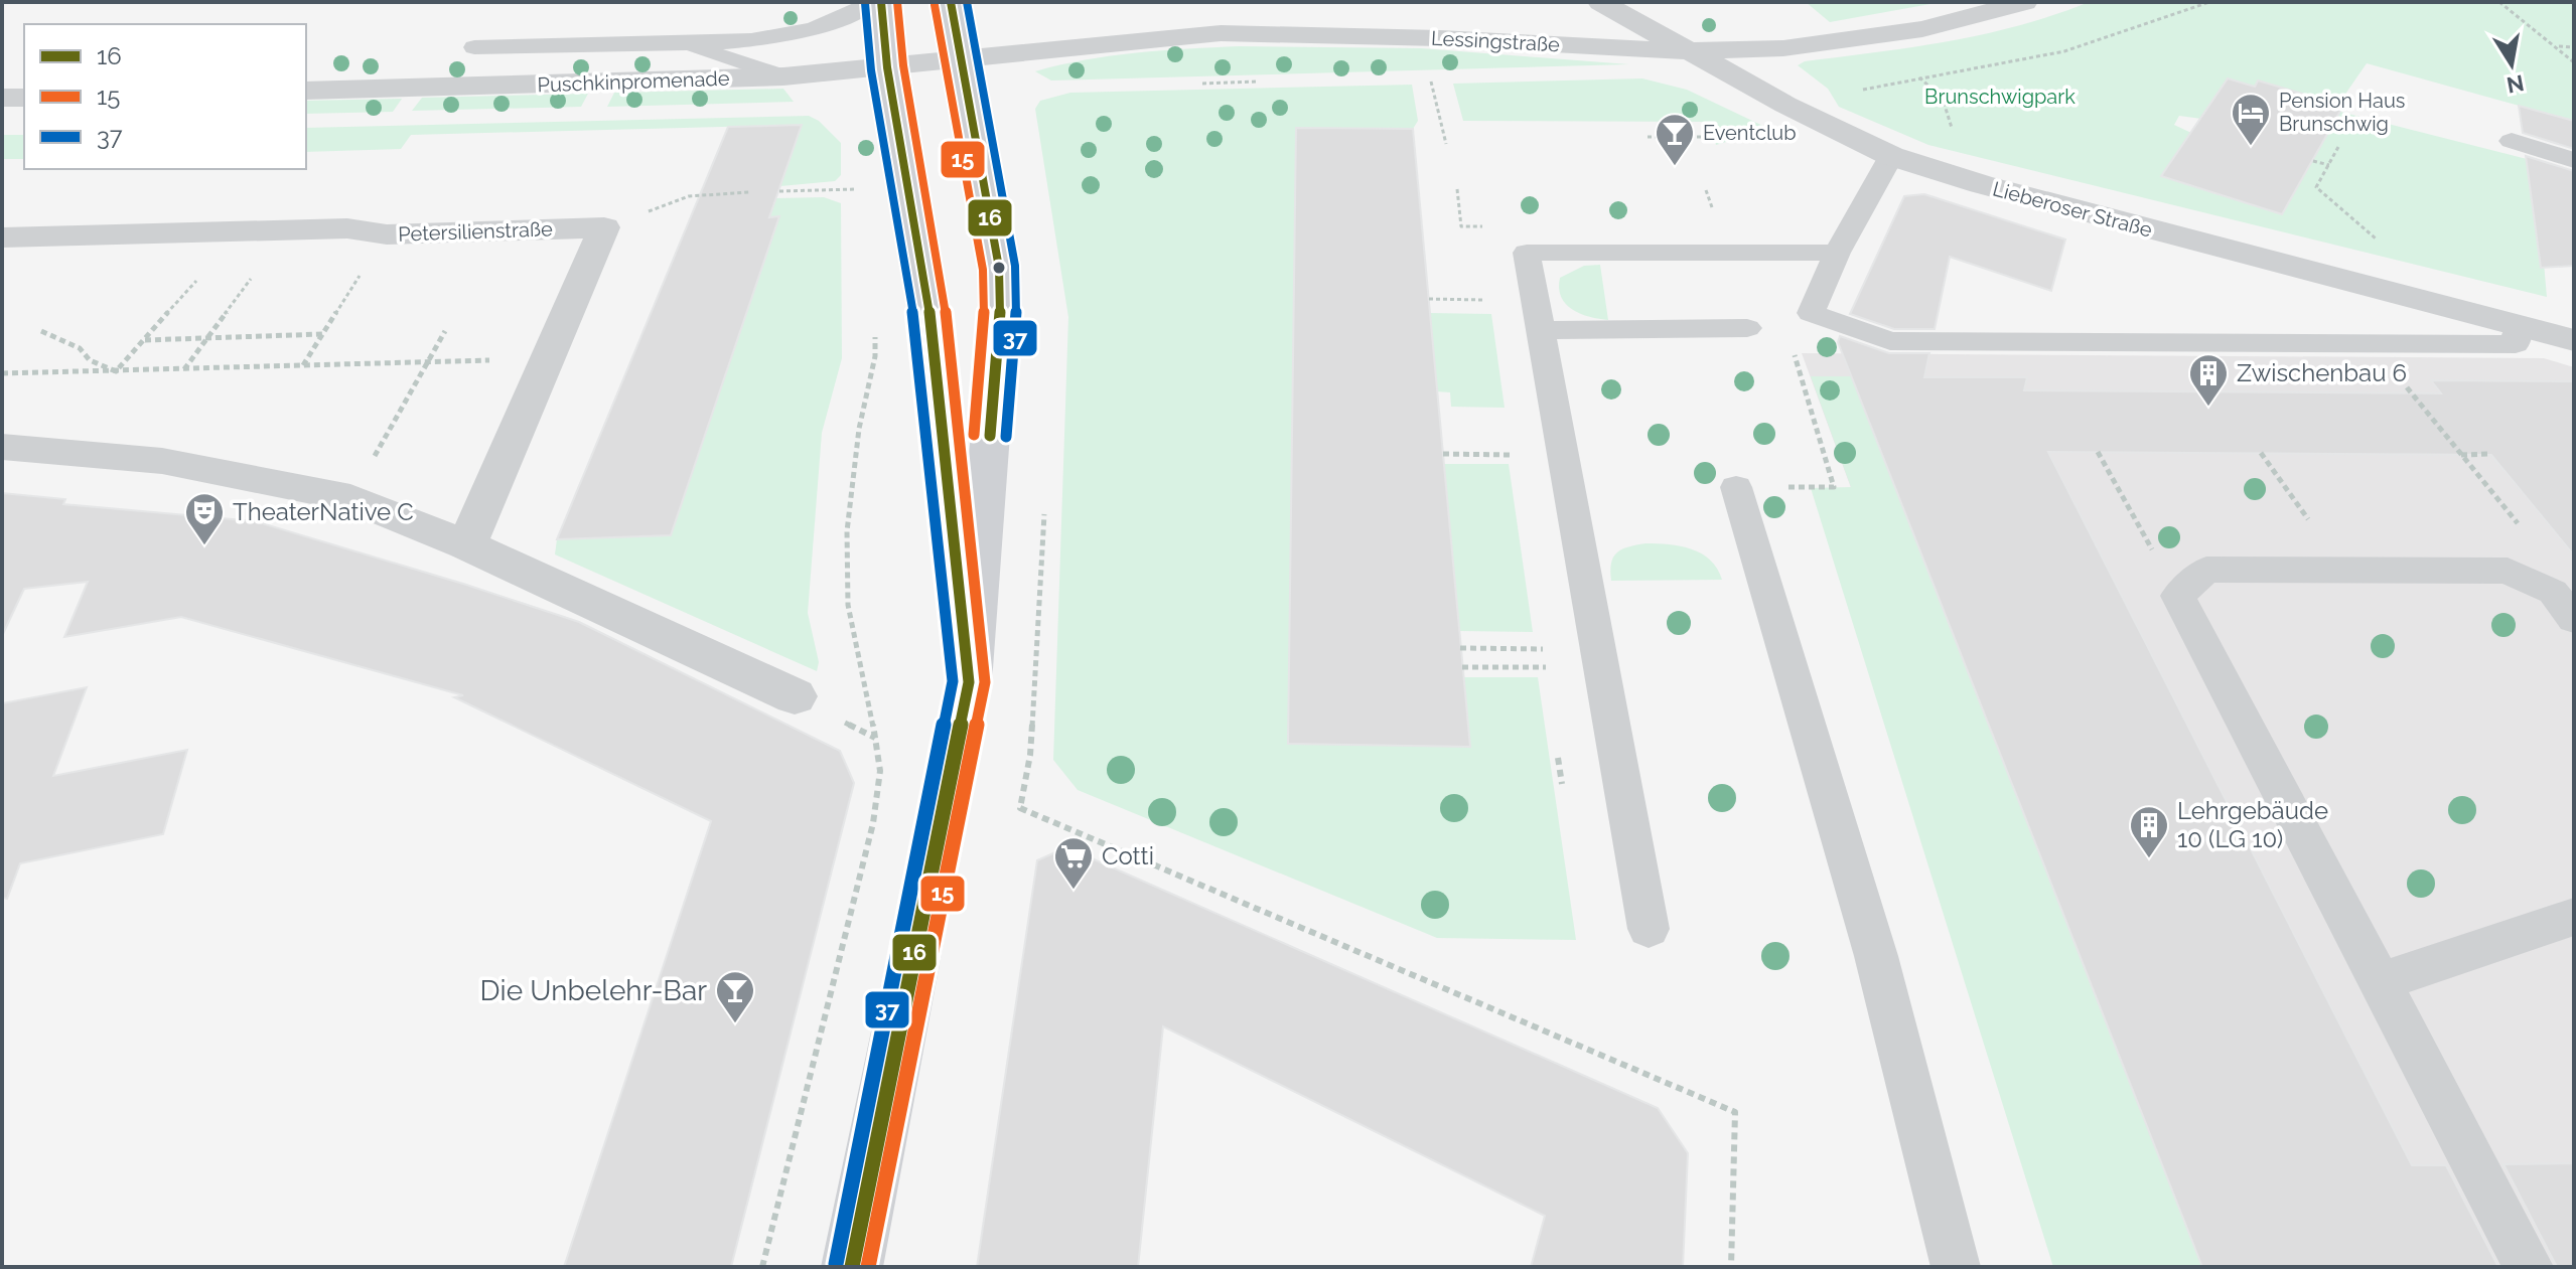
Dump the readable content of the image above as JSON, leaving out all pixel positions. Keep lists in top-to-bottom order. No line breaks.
{"streets":{"street":["Lessingstraße","Puschkinpromenade","Lieberoser Straße","Petersilienstraße"]},"crossings":[["Lessingstraße","Puschkinpromenade"],["Lessingstraße","Lieberoser Straße"]],"parks":["Brunschwigpark"],"places":{"hotel":["Pension Haus Brunschwig"],"bar":["Eventclub","Die Unbelehr-Bar"],"building":["Zwischenbau 6","Lehrgebäude 10 (LG 10)"],"theatre":["TheaterNative C"],"supermarket":["Cotti"]},"lines":["transit line 16","transit line 15","transit line 37"],"legend":["16","15","37"],"north":"bottom"}
